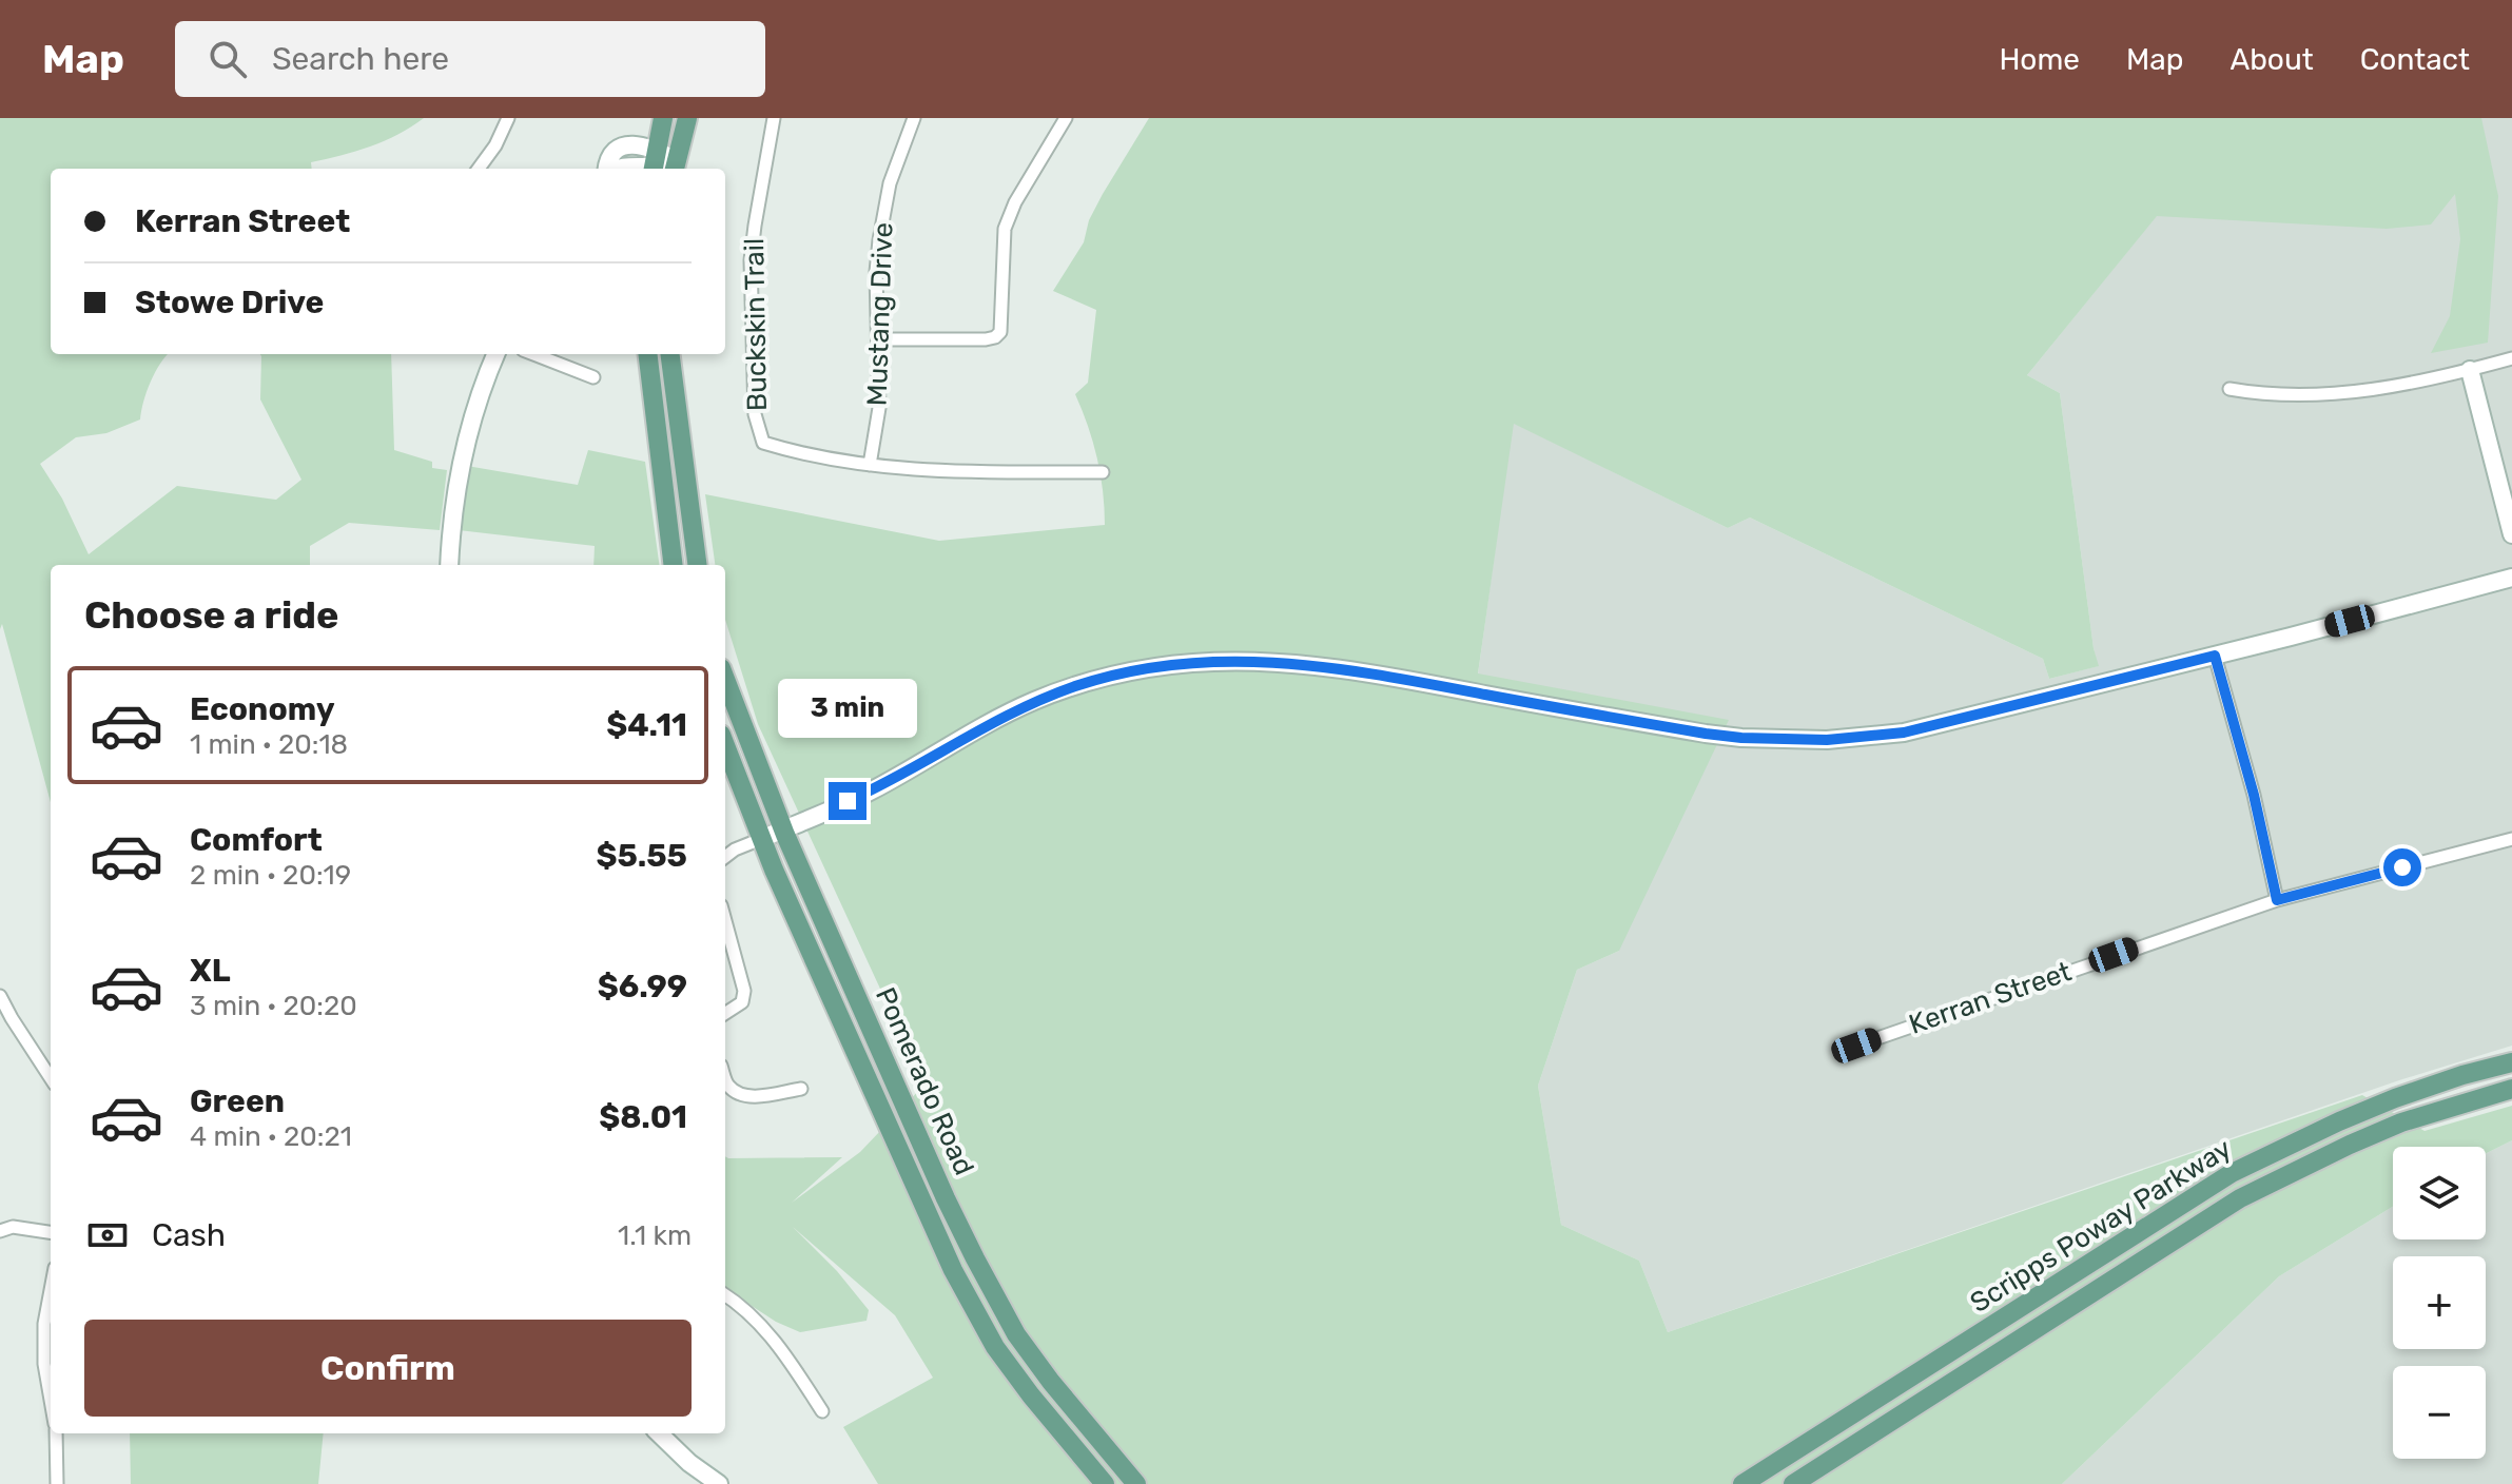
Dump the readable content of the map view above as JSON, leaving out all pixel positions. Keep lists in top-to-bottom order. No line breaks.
{"streets":{"main road":["Pomerado Road","Scripps Poway Parkway"],"street":["Mustang Drive","Buckskin Trail","Kerran Street"]},"crossings":[["Mustang Drive","Buckskin Trail"]],"page":{"header":"Map","search":"Search here","nav":["Home","Map","About","Contact"],"banner":["Kerran Street","Stowe Drive"],"heading":"Choose a ride","list":[{"name":"Economy","note":"1 min · 20:18","value":"$4.11"},{"name":"Comfort","note":"2 min · 20:19","value":"$5.55"},{"name":"XL","note":"3 min · 20:20","value":"$6.99"},{"name":"Green","note":"4 min · 20:21","value":"$8.01"}],"bubble":"3 min","map_buttons":["+","−"],"pay":["Cash","1.1 km"],"buttons":"Confirm"}}
